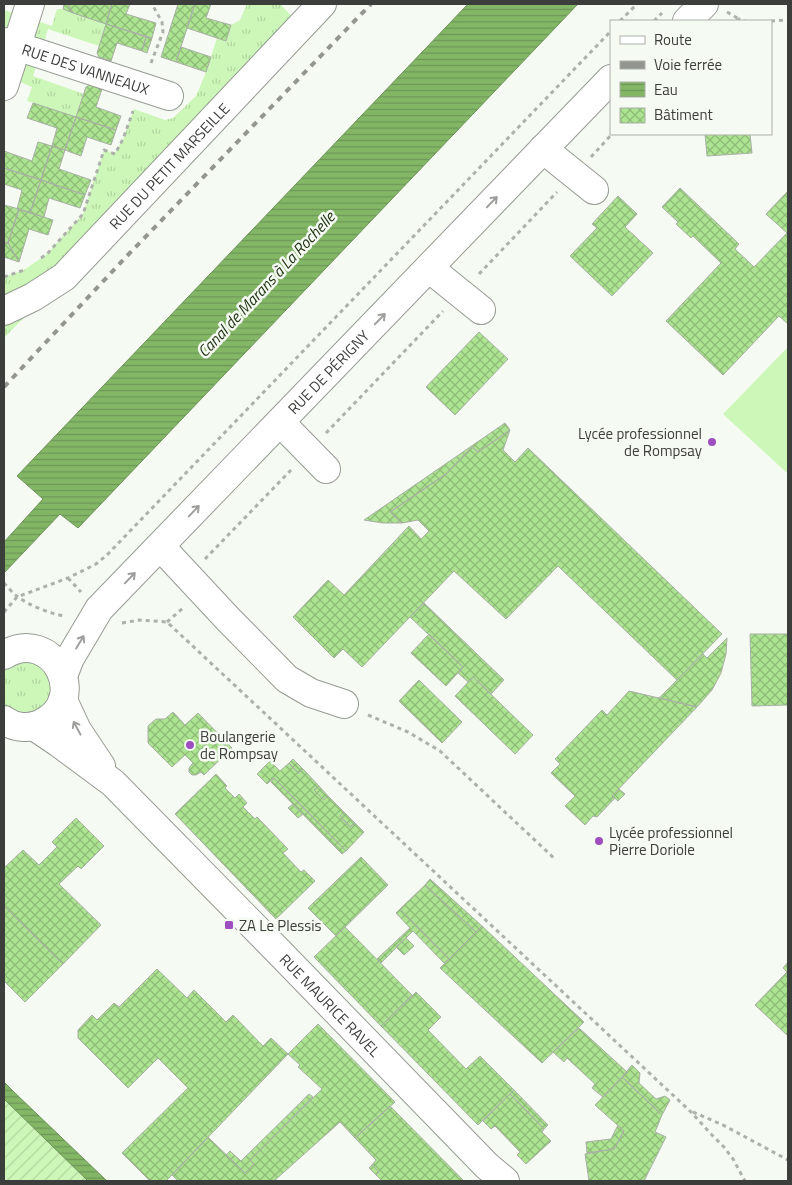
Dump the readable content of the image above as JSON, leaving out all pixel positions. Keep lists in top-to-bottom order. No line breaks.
{"streets":{"street":["RUE DES VANNEAUX","RUE DU PETIT MARSEILLE","RUE DE PÉRIGNY","RUE MAURICE RAVEL"]},"crossings":[["RUE DE PÉRIGNY","RUE MAURICE RAVEL"]],"one_way":["RUE DE PÉRIGNY"],"water":["Canal de Marans à La Rochelle"],"places":{"other":["Lycée professionnel de Rompsay","Boulangerie de Rompsay","Lycée professionnel Pierre Doriole"],"transit":["ZA Le Plessis"]},"legend":["Route","Voie ferrée","Eau","Bâtiment"]}
